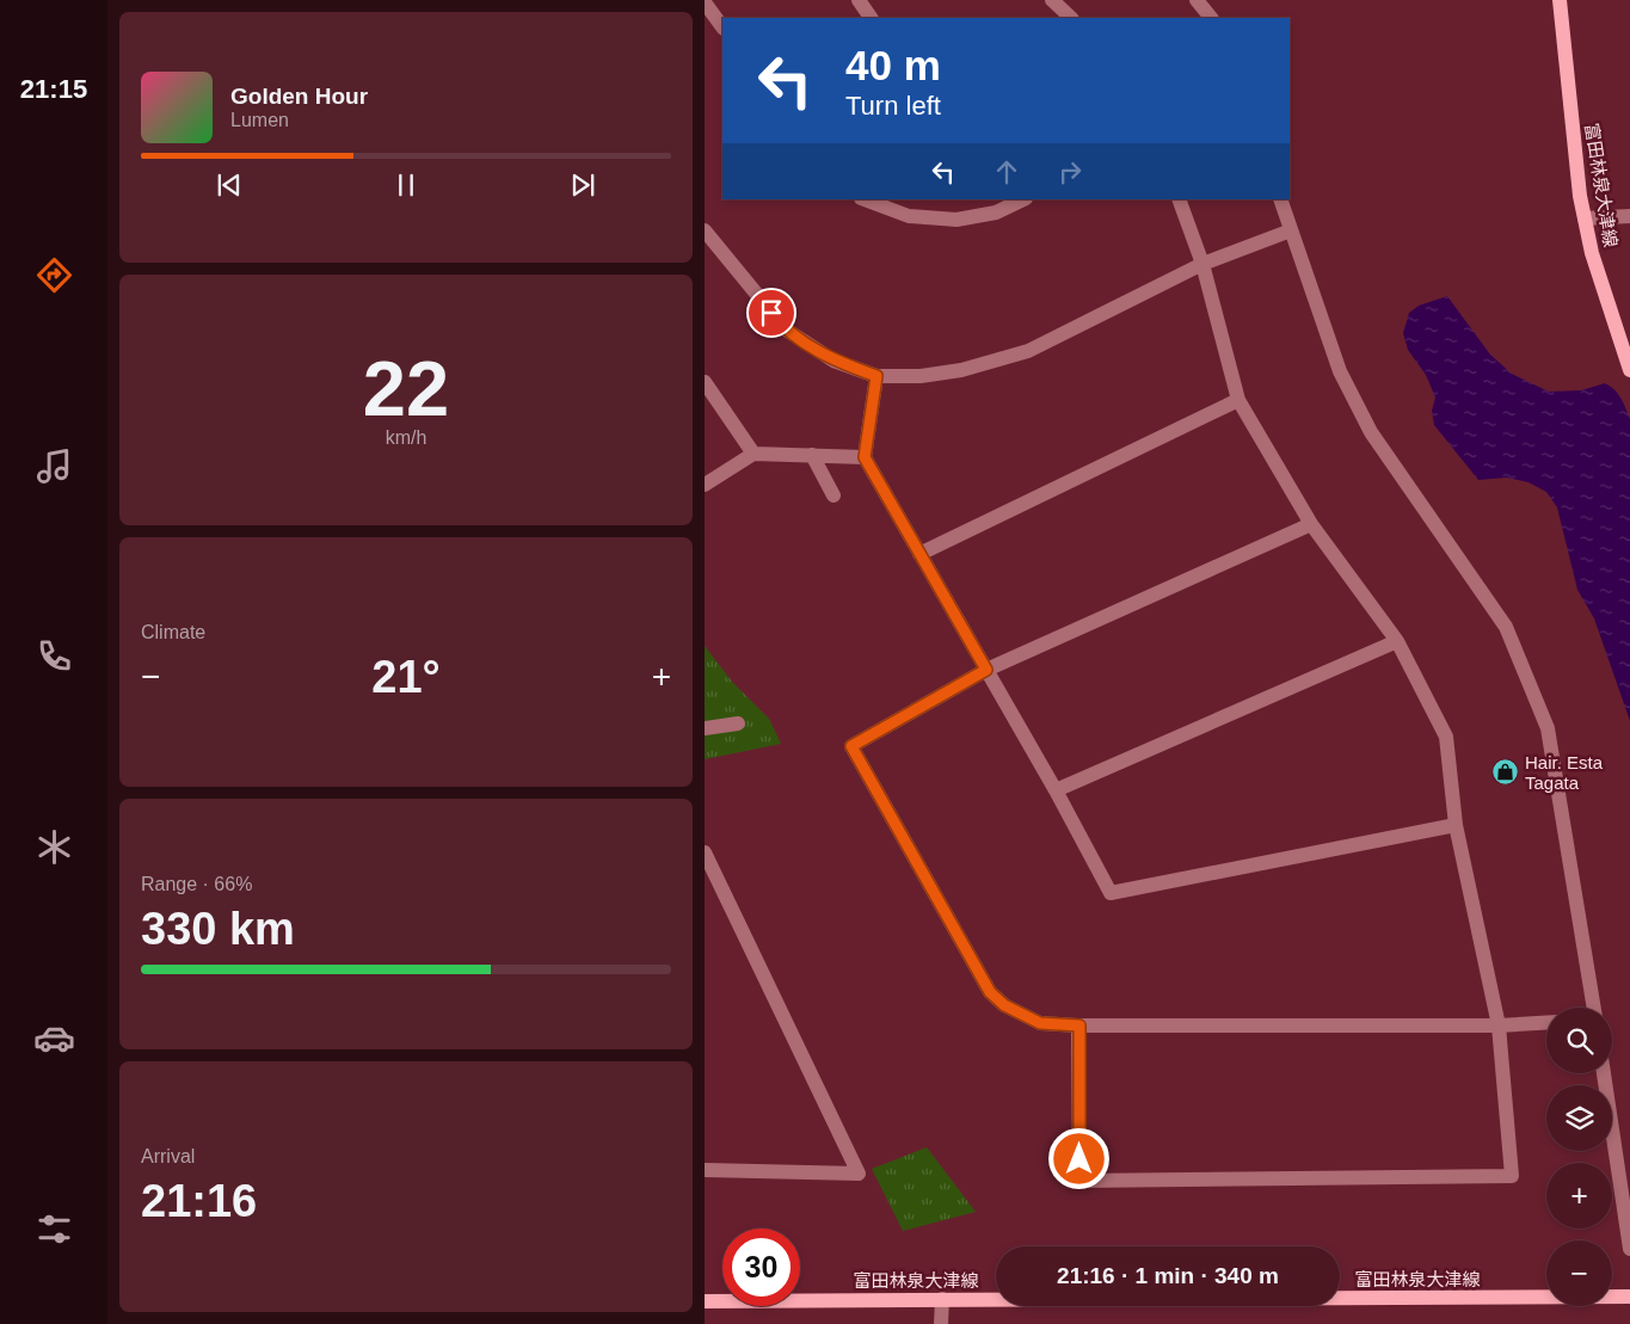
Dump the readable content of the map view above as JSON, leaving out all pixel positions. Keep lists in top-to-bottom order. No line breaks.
{"streets":{"main road":["富田林泉大津線"]},"places":{"shop":["Hair. Esta Tagata"]},"page":{"tabs":"21:15","turn":["40 m","Turn left"],"song":["Golden Hour","Lumen"],"tile":[["22","km/h"],"Climate",["Range · 66%","330 km"],["Arrival","21:16"]],"heat":["−","21°","+"],"map_buttons":["+","−"],"limit":"30","trip":"21:16 · 1 min · 340 m"}}
